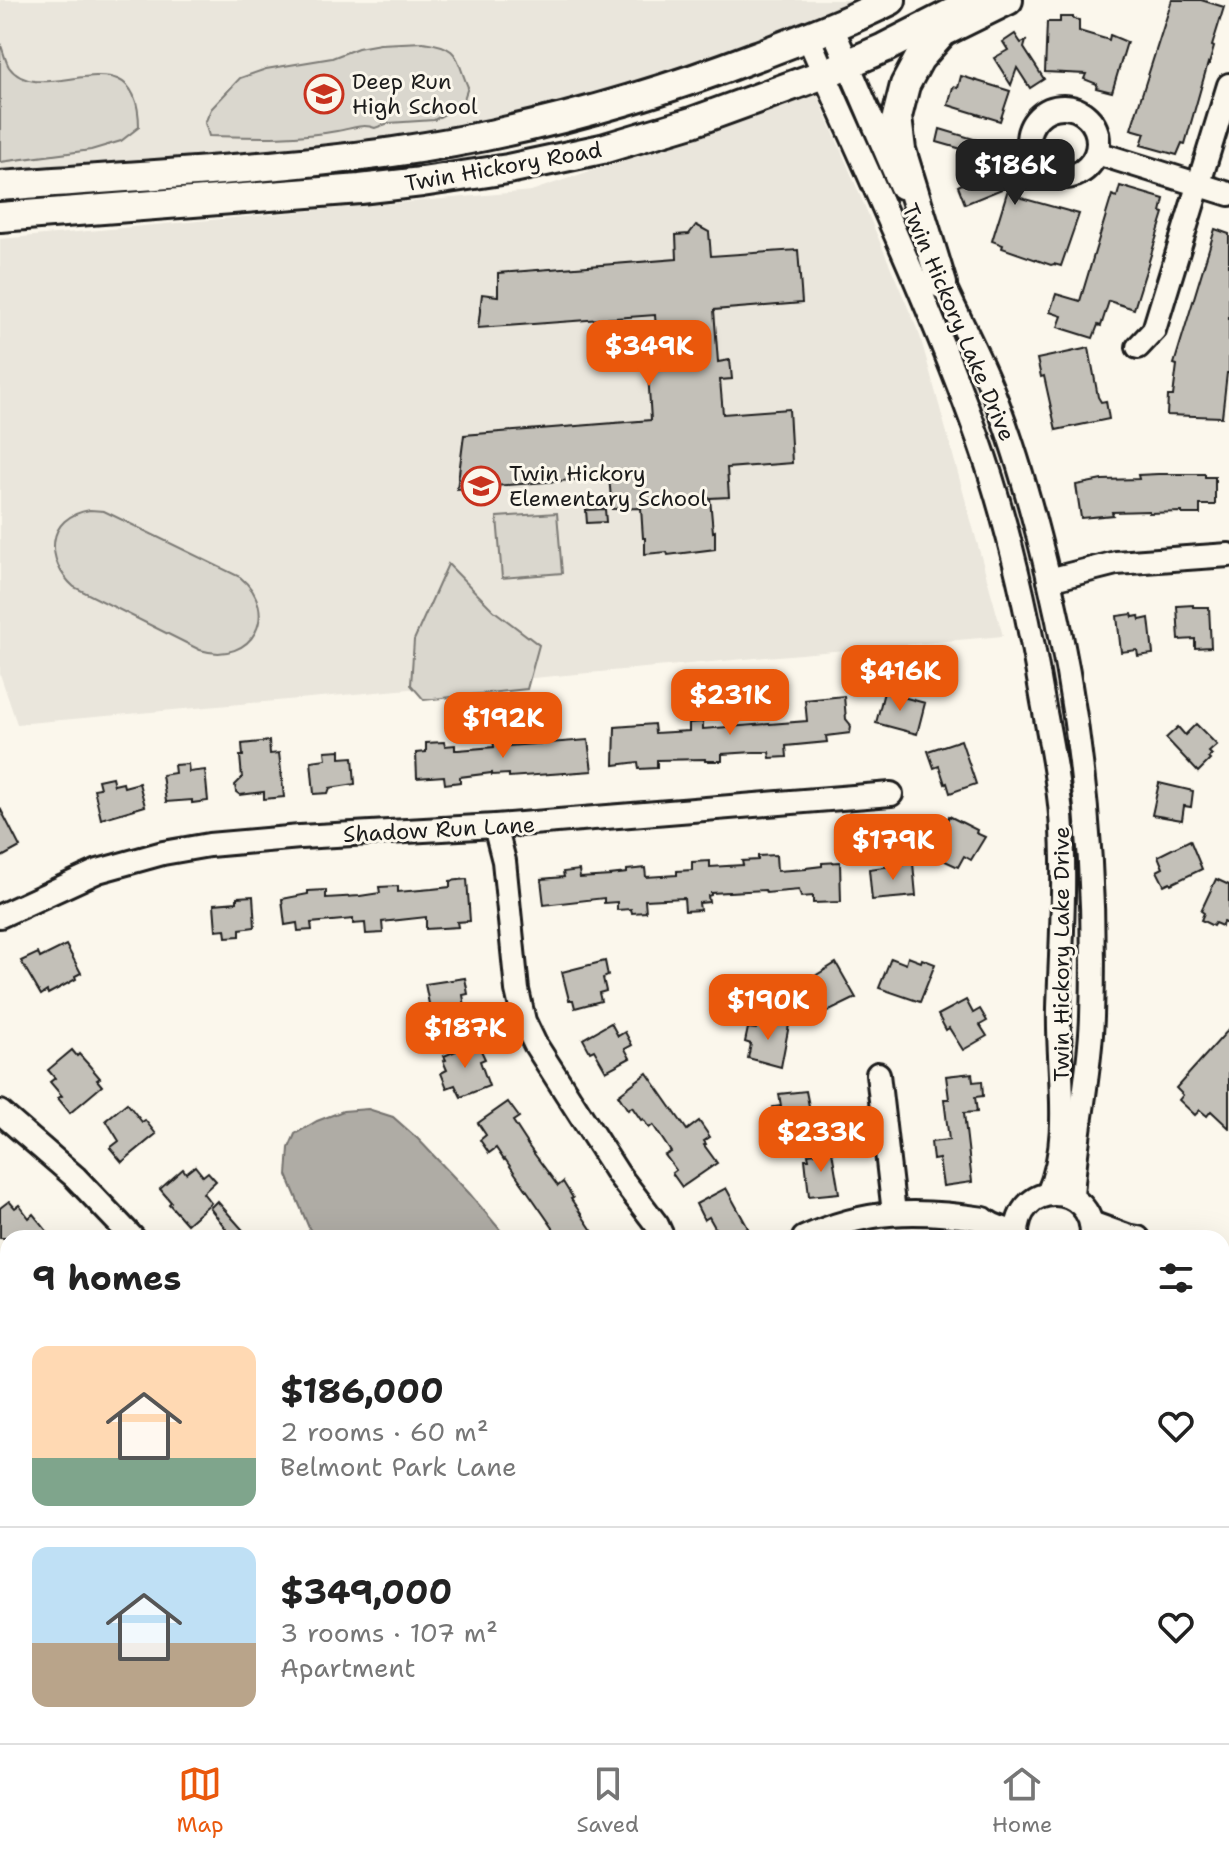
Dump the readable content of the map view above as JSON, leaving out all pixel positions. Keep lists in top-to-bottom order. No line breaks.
{"streets":{"main road":["Twin Hickory Road"],"street":["Twin Hickory Lake Drive","Shadow Run Lane"]},"crossings":[["Twin Hickory Road","Twin Hickory Lake Drive"]],"places":{"school or university":["Deep Run High School","Twin Hickory Elementary School"]},"page":{"price":["$186K","$349K","$416K","$231K","$192K","$179K","$190K","$187K","$233K"],"heading":"9 homes","list":[{"name":"$186,000","note":"2 rooms · 60 m² · Belmont Park Lane"},{"name":"$349,000","note":"3 rooms · 107 m² · Apartment"}],"tabs":["Map","Saved","Home"]}}
